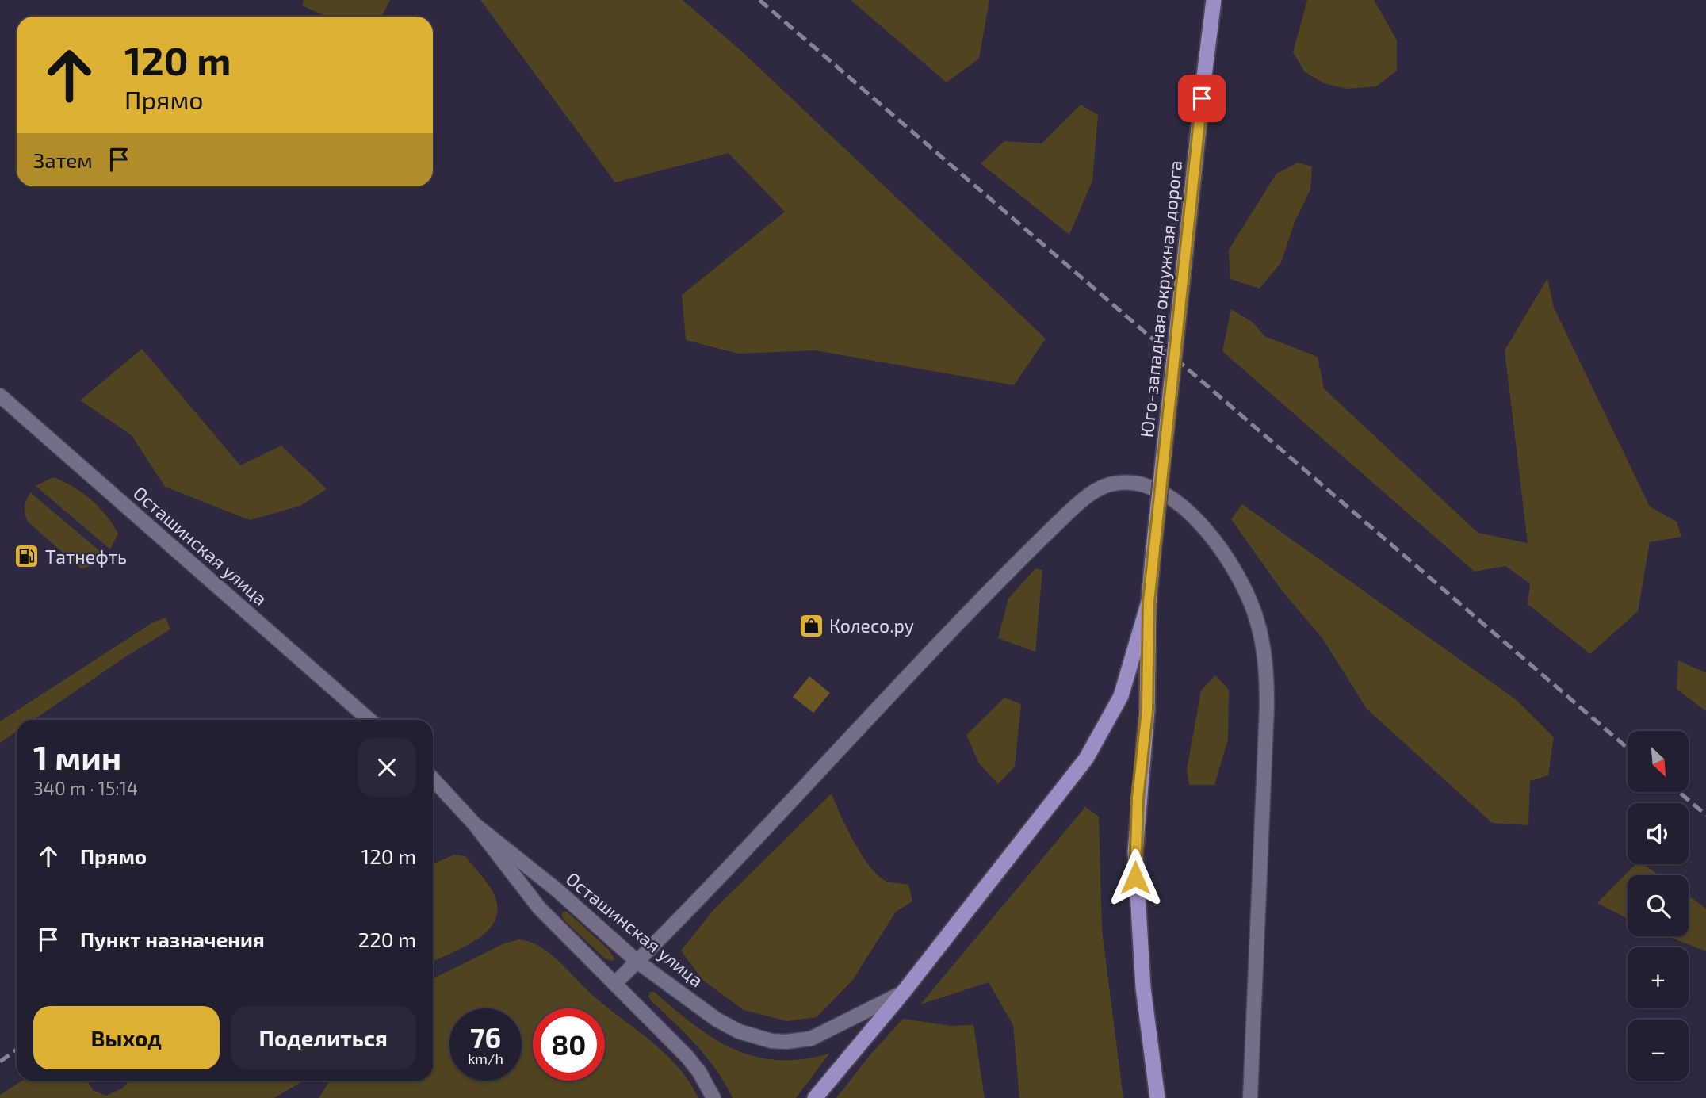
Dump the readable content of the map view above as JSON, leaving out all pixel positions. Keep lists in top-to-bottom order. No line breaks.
{"streets":{"highway":["Юго-западная окружная дорога"],"street":["Осташинская улица"]},"places":{"fuel station":["Татнефть"],"shop":["Колесо.ру"]},"north":"bottom right","page":{"turn":["120 m","Прямо"],"then":"Затем","heading":["1 мин","340 m · 15:14"],"map_buttons":["+","−"],"list":[{"name":"Прямо","value":"120 m"},{"name":"Пункт назначения","value":"220 m"}],"buttons":["Выход","Поделиться"],"speed":"76 km/h","limit":"80"}}
